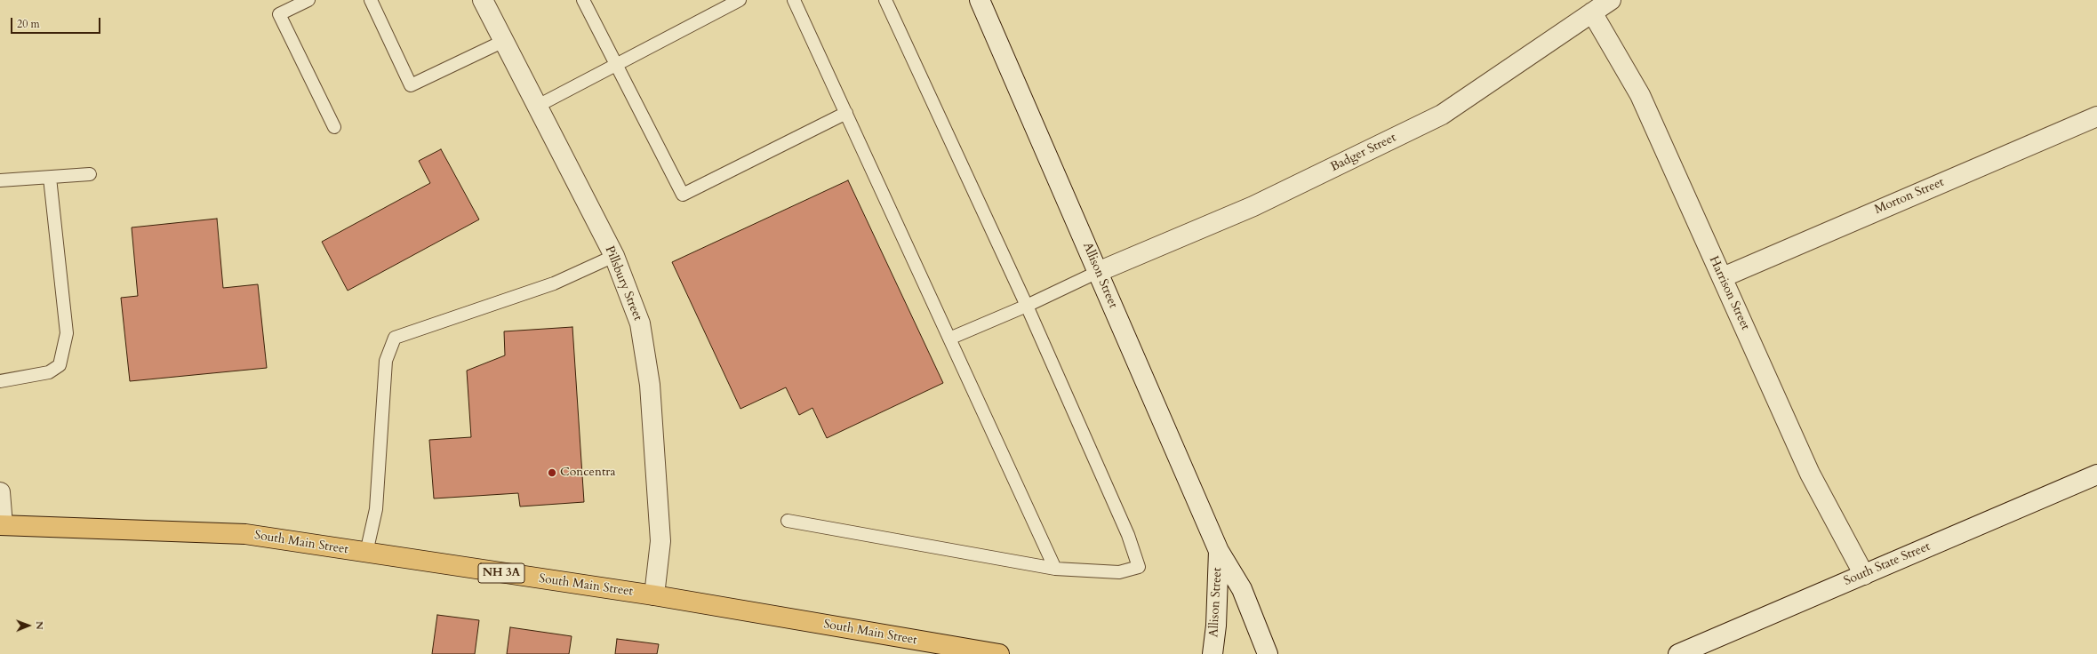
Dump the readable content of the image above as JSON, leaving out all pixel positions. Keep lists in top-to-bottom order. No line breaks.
{"streets":{"main road":["South Main Street","NH 3A"],"street":["Badger Street","Morton Street","Allison Street","Pillsbury Street","Harrison Street","South State Street"]},"crossings":[["Badger Street","Allison Street"],["Badger Street","Harrison Street"],["Morton Street","Harrison Street"],["Pillsbury Street","South Main Street"],["Harrison Street","South State Street"]],"places":["Concentra"],"scale_bar":"20 m","north":"right"}
